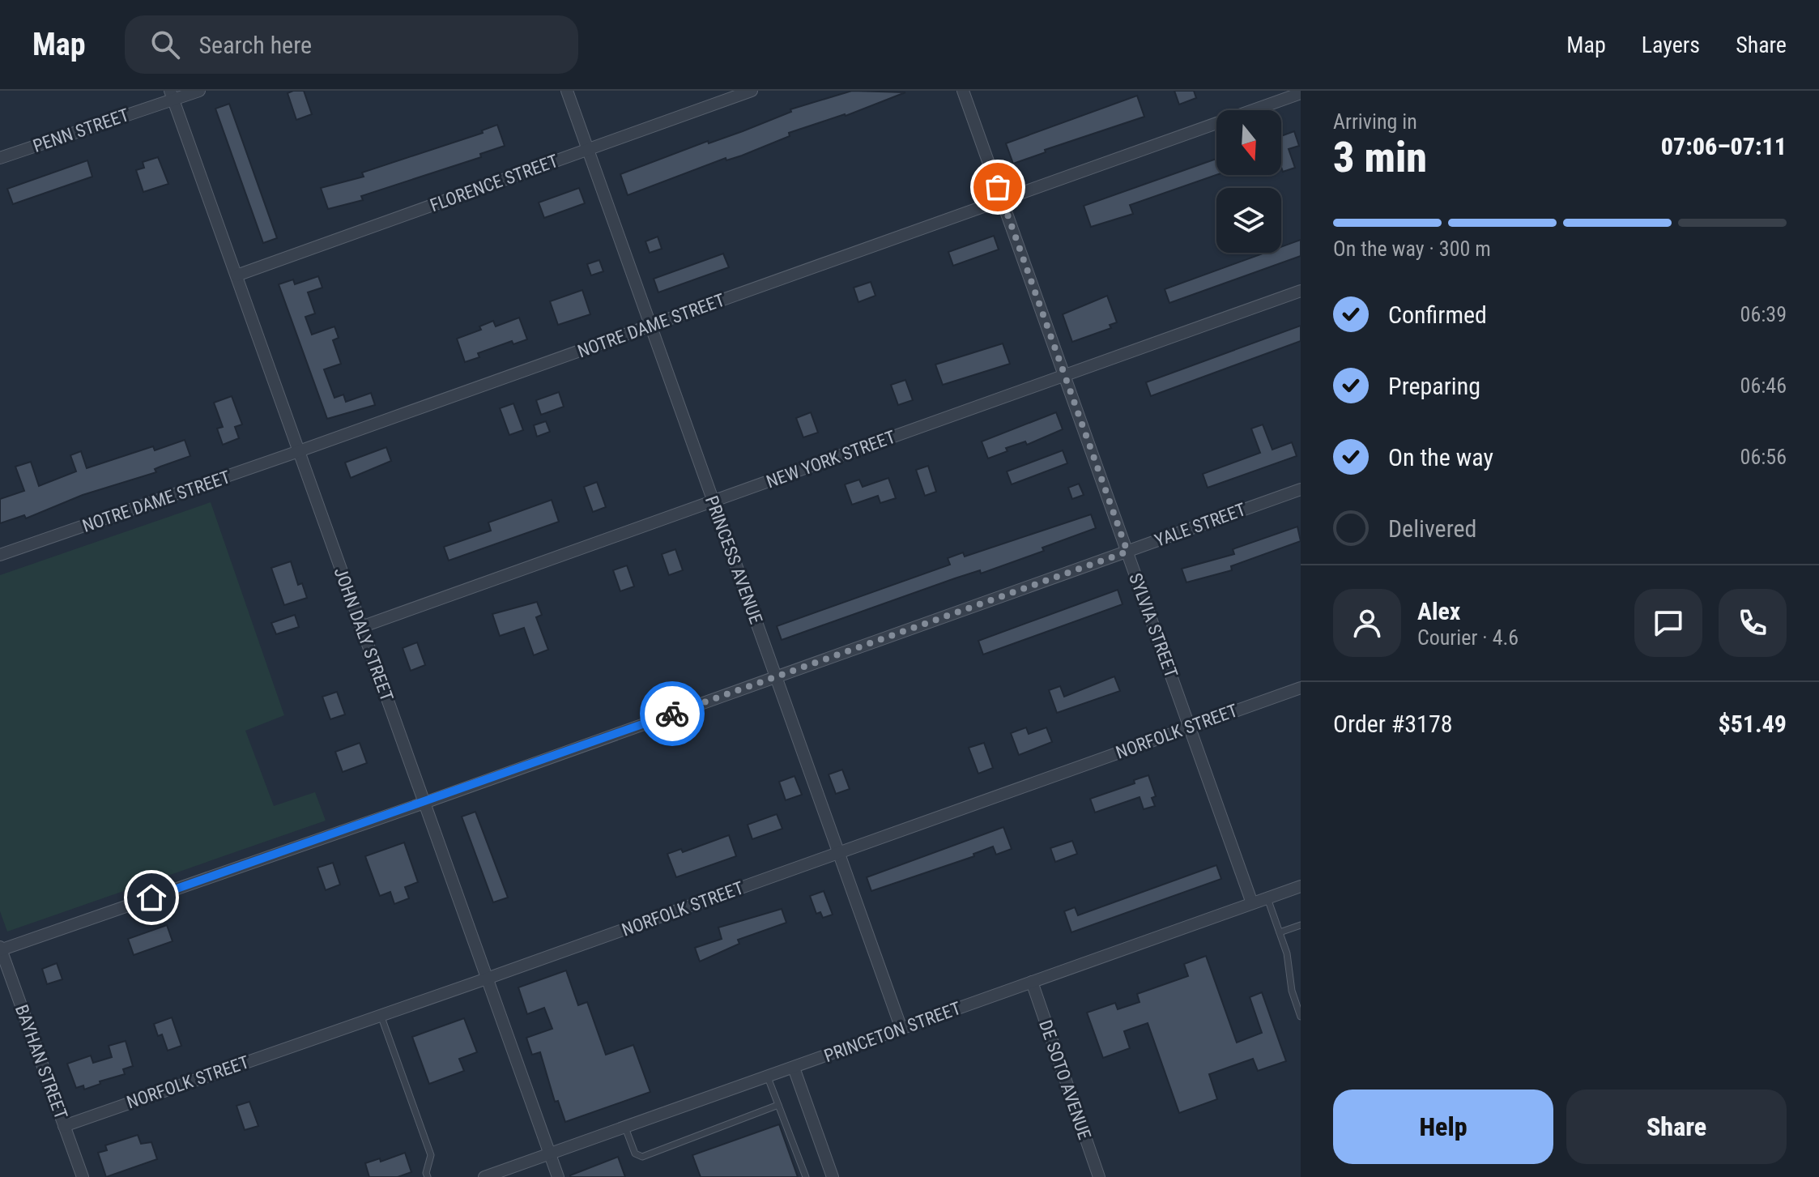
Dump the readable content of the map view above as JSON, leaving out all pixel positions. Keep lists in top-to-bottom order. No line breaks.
{"streets":{"street":["PENN STREET","FLORENCE STREET","NOTRE DAME STREET","NEW YORK STREET","YALE STREET","PRINCESS AVENUE","SYLVIA STREET","JOHN DALY STREET","NORFOLK STREET","PRINCETON STREET","BAYHAN STREET","DE SOTO AVENUE"]},"crossings":[["PENN STREET","JOHN DALY STREET"],["FLORENCE STREET","PRINCESS AVENUE"],["FLORENCE STREET","JOHN DALY STREET"],["NOTRE DAME STREET","PRINCESS AVENUE"],["NOTRE DAME STREET","SYLVIA STREET"],["NOTRE DAME STREET","JOHN DALY STREET"],["NEW YORK STREET","PRINCESS AVENUE"],["NEW YORK STREET","SYLVIA STREET"],["NEW YORK STREET","JOHN DALY STREET"],["YALE STREET","PRINCESS AVENUE"],["YALE STREET","SYLVIA STREET"],["YALE STREET","JOHN DALY STREET"],["YALE STREET","BAYHAN STREET"],["PRINCESS AVENUE","NORFOLK STREET"],["PRINCESS AVENUE","PRINCETON STREET"],["SYLVIA STREET","NORFOLK STREET"],["SYLVIA STREET","PRINCETON STREET"],["JOHN DALY STREET","NORFOLK STREET"],["JOHN DALY STREET","PRINCETON STREET"],["NORFOLK STREET","BAYHAN STREET"],["PRINCETON STREET","DE SOTO AVENUE"]],"north":"bottom","page":{"header":"Map","search":"Search here","nav":["Map","Layers","Share"],"heading":["3 min","Arriving in","07:06–07:11"],"panel":["Alex","Courier · 4.6","Order #3178","$51.49"],"bar":"On the way · 300 m","list":[["Confirmed","06:39"],["Preparing","06:46"],["On the way","06:56"],"Delivered"],"buttons":["Help","Share"]}}
